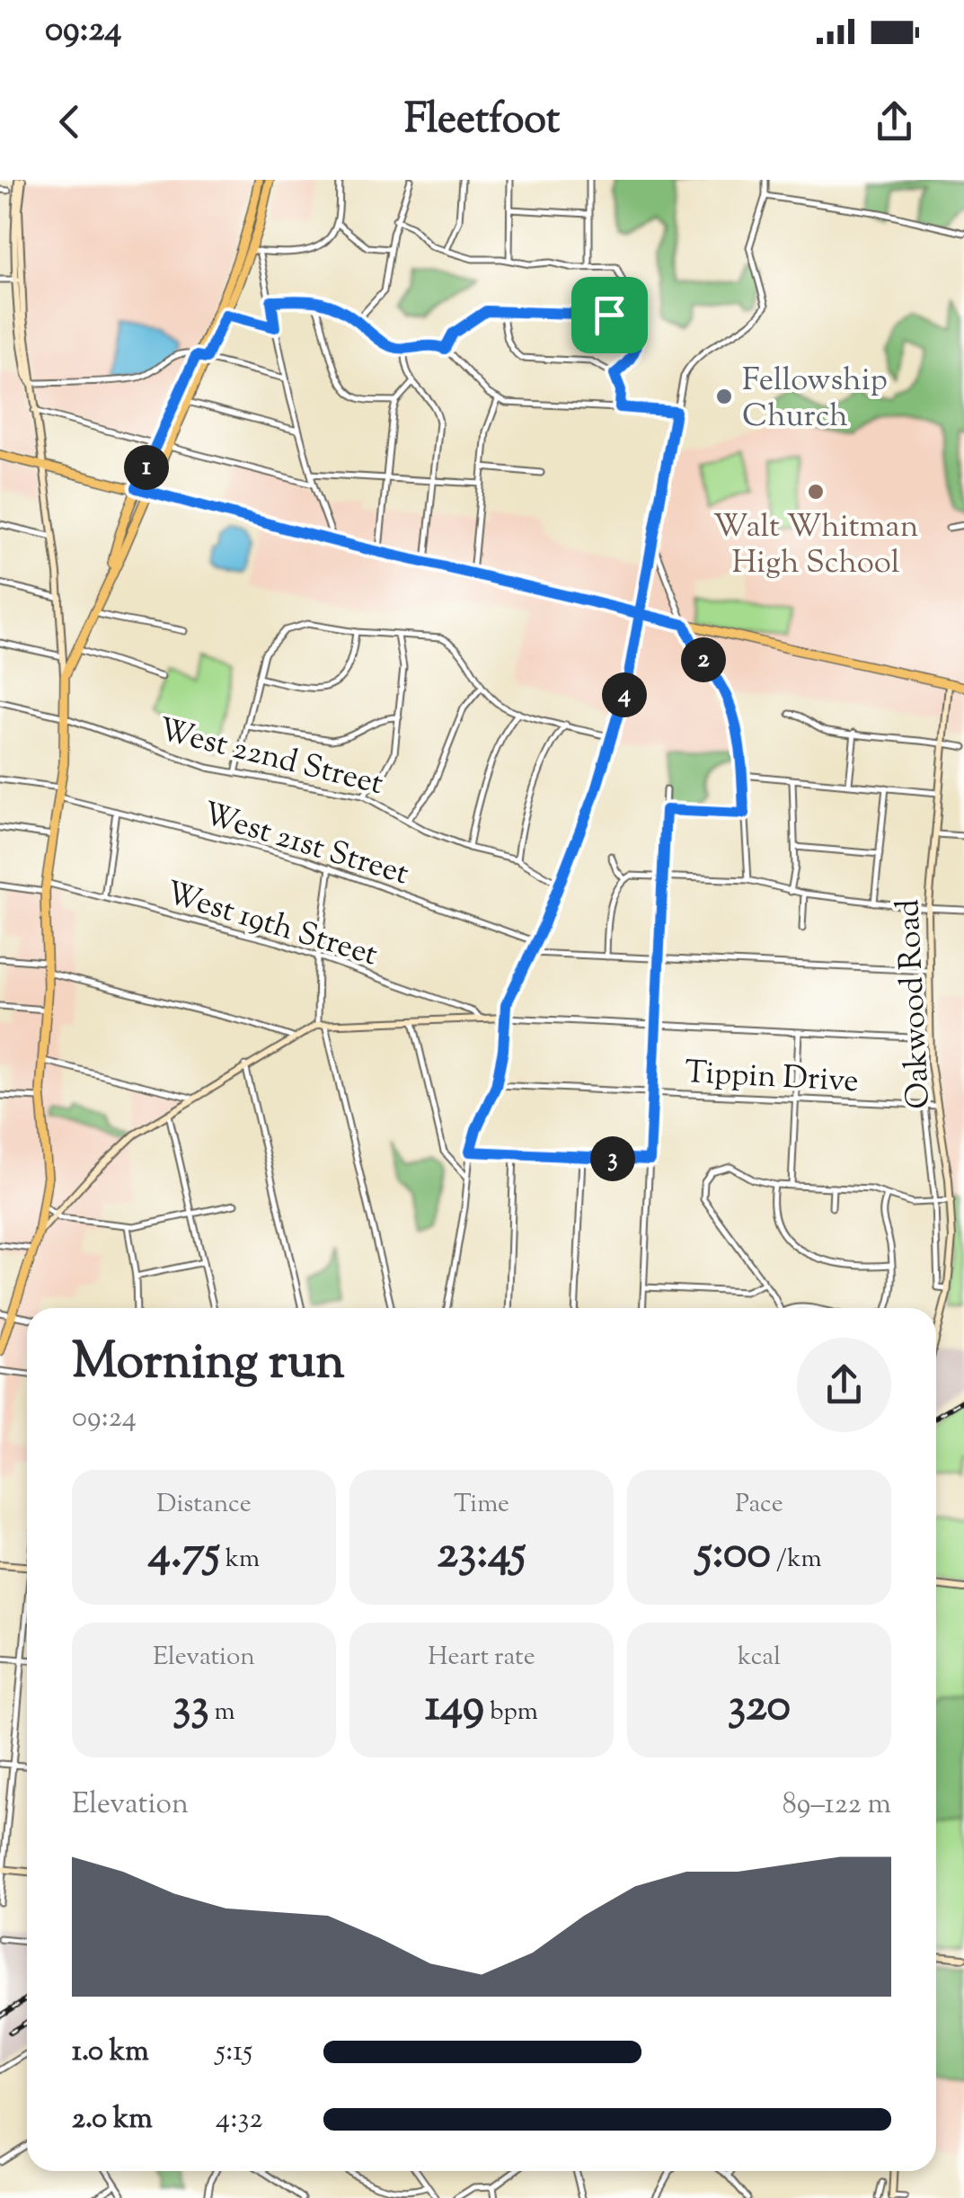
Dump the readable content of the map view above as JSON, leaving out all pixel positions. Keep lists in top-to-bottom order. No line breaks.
{"streets":{"street":["West 22nd Street","West 21st Street","West 19th Street","Oakwood Road","Tippin Drive"]},"crossings":[["Oakwood Road","Tippin Drive"]],"places":["Fellowship Church","Walt Whitman High School"],"page":{"status":"09:24","header":"Fleetfoot","pins":["1","2","4","3"],"heading":["Morning run","09:24"],"stats":[["Distance","4.75 km"],["Time","23:45"],["Pace","5:00 /km"],["Elevation","33 m"],["Heart rate","149 bpm"],["kcal","320"]],"chart":["Elevation","89–122 m"],"list":[{"name":"1.0 km","note":"5:15"},{"name":"2.0 km","note":"4:32"}]}}
